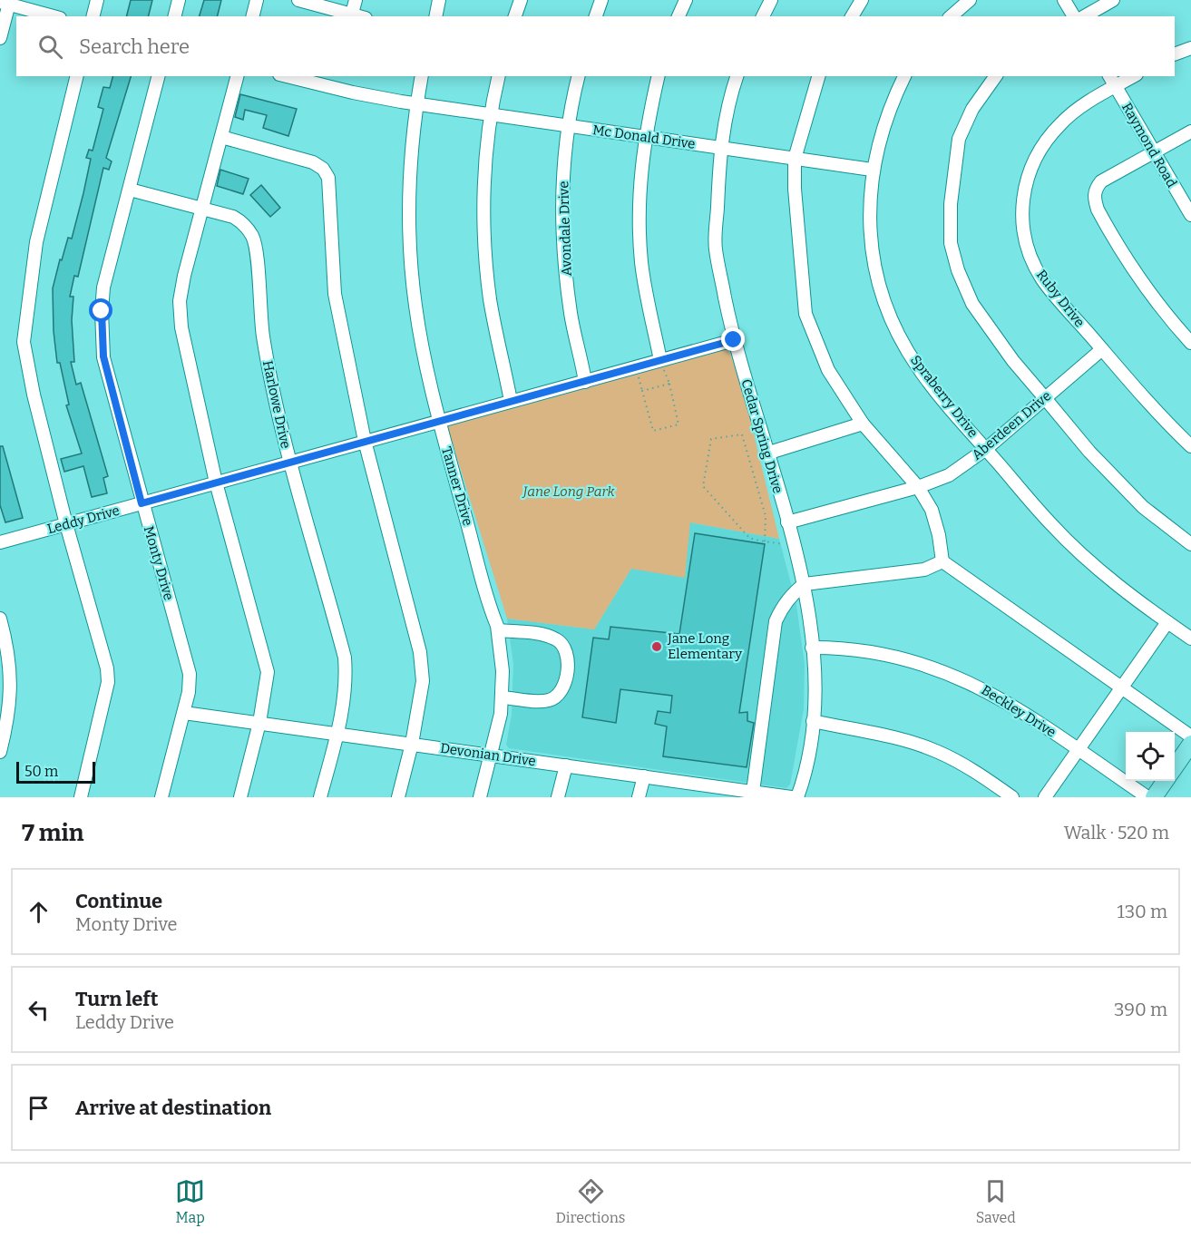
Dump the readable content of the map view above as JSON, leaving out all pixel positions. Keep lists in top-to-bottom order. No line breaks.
{"streets":{"street":["Mc Donald Drive","Raymond Road","Avondale Drive","Ruby Drive","Spraberry Drive","Harlowe Drive","Aberdeen Drive","Cedar Spring Drive","Tanner Drive","Leddy Drive","Monty Drive","Beckley Drive","Devonian Drive"]},"crossings":[["Mc Donald Drive","Avondale Drive"],["Mc Donald Drive","Spraberry Drive"],["Mc Donald Drive","Cedar Spring Drive"],["Mc Donald Drive","Tanner Drive"],["Raymond Road","Ruby Drive"],["Avondale Drive","Leddy Drive"],["Ruby Drive","Aberdeen Drive"],["Spraberry Drive","Aberdeen Drive"],["Harlowe Drive","Leddy Drive"],["Harlowe Drive","Monty Drive"],["Harlowe Drive","Devonian Drive"],["Aberdeen Drive","Cedar Spring Drive"],["Cedar Spring Drive","Leddy Drive"],["Cedar Spring Drive","Beckley Drive"],["Tanner Drive","Leddy Drive"],["Tanner Drive","Devonian Drive"],["Leddy Drive","Monty Drive"],["Monty Drive","Devonian Drive"]],"parks":["Jane Long Park"],"places":["Jane Long Elementary"],"scale_bar":"50 m","page":{"search":"Search here","scale":"50 m","heading":["7 min","Walk · 520 m"],"list":[["Continue","Monty Drive","130 m"],["Turn left","Leddy Drive","390 m"],"Arrive at destination"],"nav":["Map","Directions","Saved"]}}
